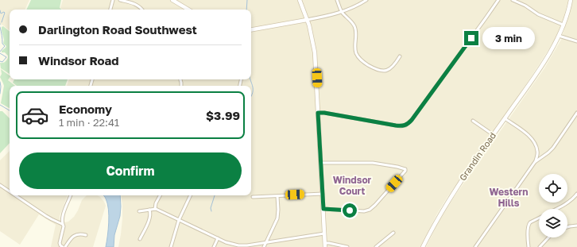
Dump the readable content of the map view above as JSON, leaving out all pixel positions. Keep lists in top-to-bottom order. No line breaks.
{"streets":{"street":["Grandin Road"]},"districts":["Windsor Court","Western Hills"],"page":{"banner":["Darlington Road Southwest","Windsor Road"],"bubble":"3 min","list":[{"name":"Economy","note":"1 min · 22:41","value":"$3.99"}],"buttons":"Confirm"}}
